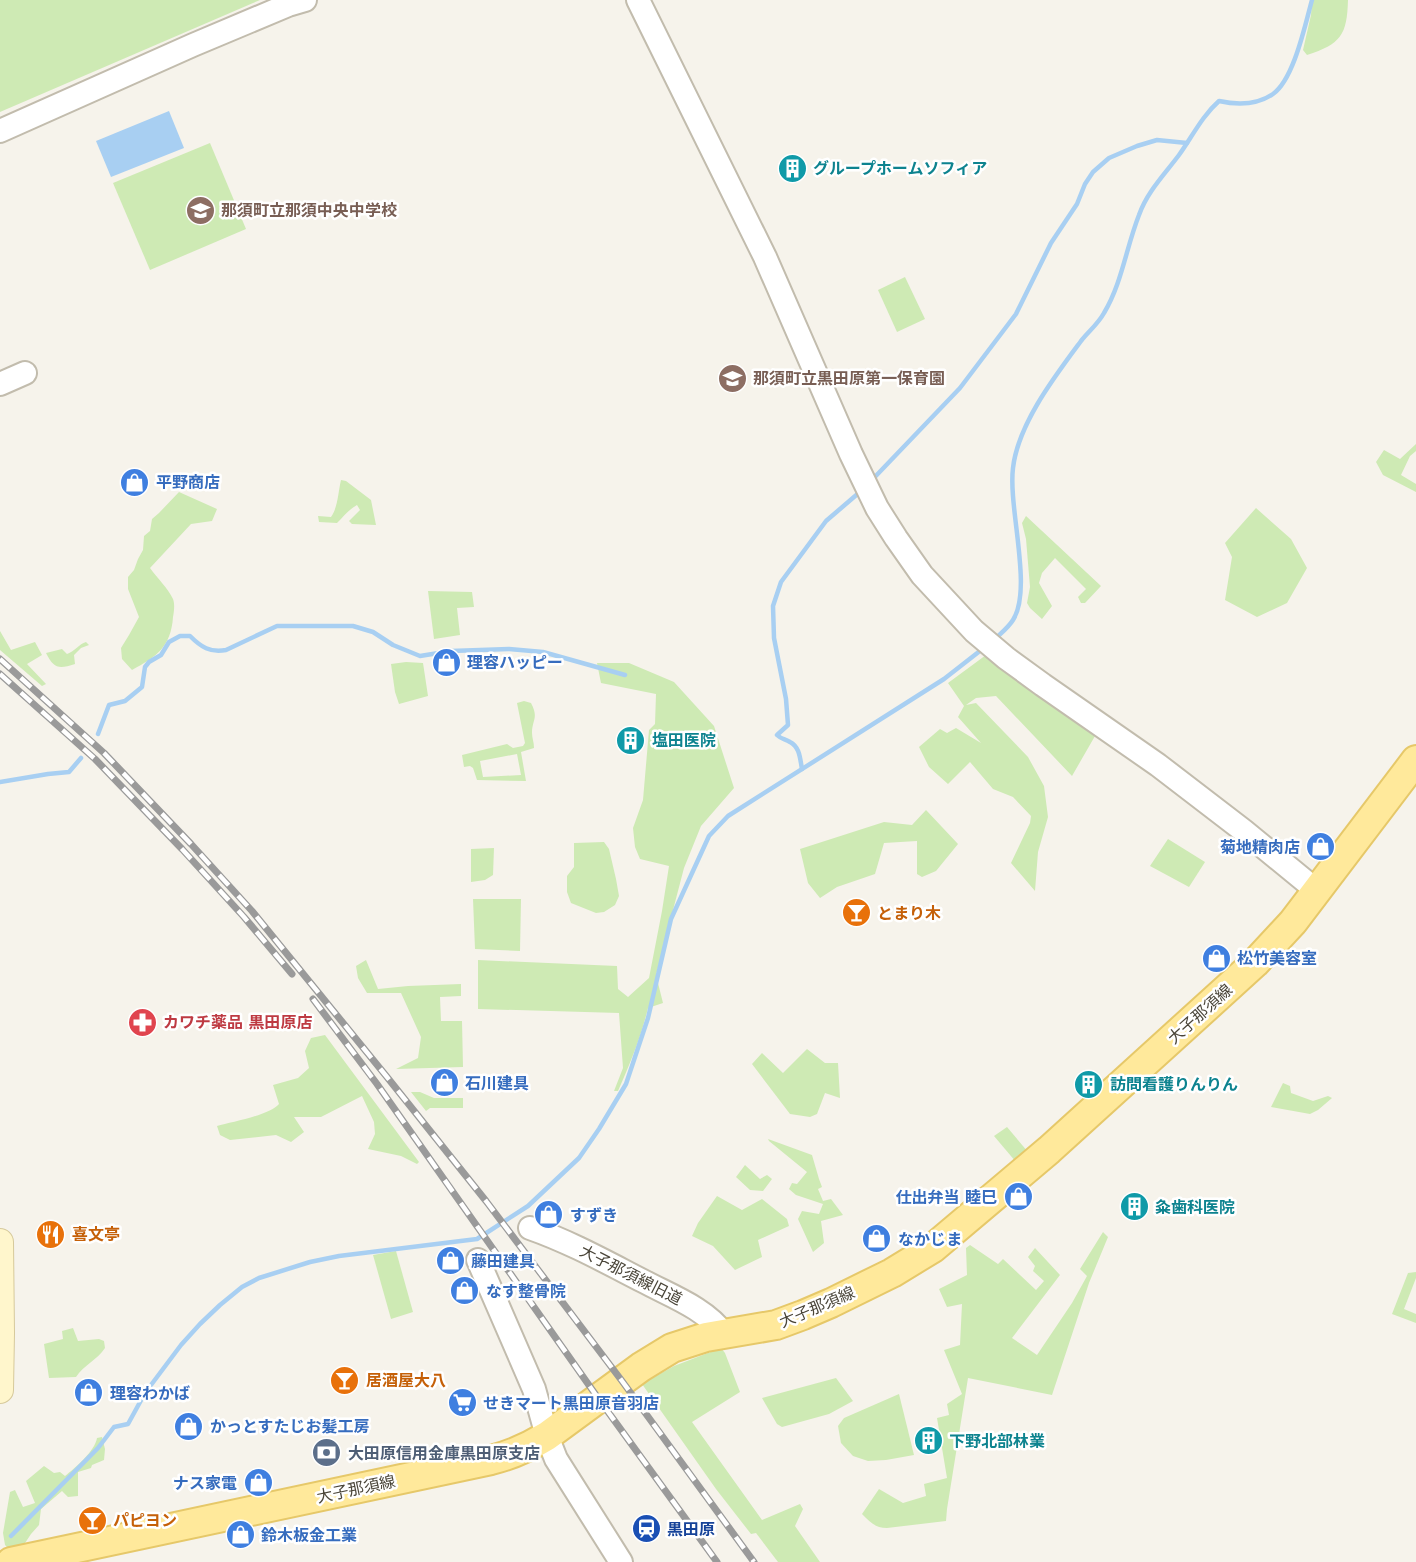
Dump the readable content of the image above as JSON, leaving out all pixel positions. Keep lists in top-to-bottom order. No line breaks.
{"streets":{"main road":["大子那須線"],"street":["大子那須線旧道"]},"crossings":[["大子那須線","大子那須線旧道"]],"places":{"building":["グループホームソフィア","塩田医院","訪問看護りんりん","粂歯科医院","下野北部林業"],"school or university":["那須町立那須中央中学校","那須町立黒田原第一保育園"],"shop":["平野商店","理容ハッピー","菊地精肉店","松竹美容室","石川建具","仕出弁当 睦巳","すずき","なかじま","藤田建具","なす整骨院","理容わかば","かっとすたじお髪工房","ナス家電","鈴木板金工業"],"bar":["とまり木","居酒屋大八","パピヨン"],"pharmacy":["カワチ薬品 黒田原店"],"restaurant":["喜文亭"],"supermarket":["せきマート黒田原音羽店"],"bank":["大田原信用金庫黒田原支店"],"station":["黒田原"]}}
